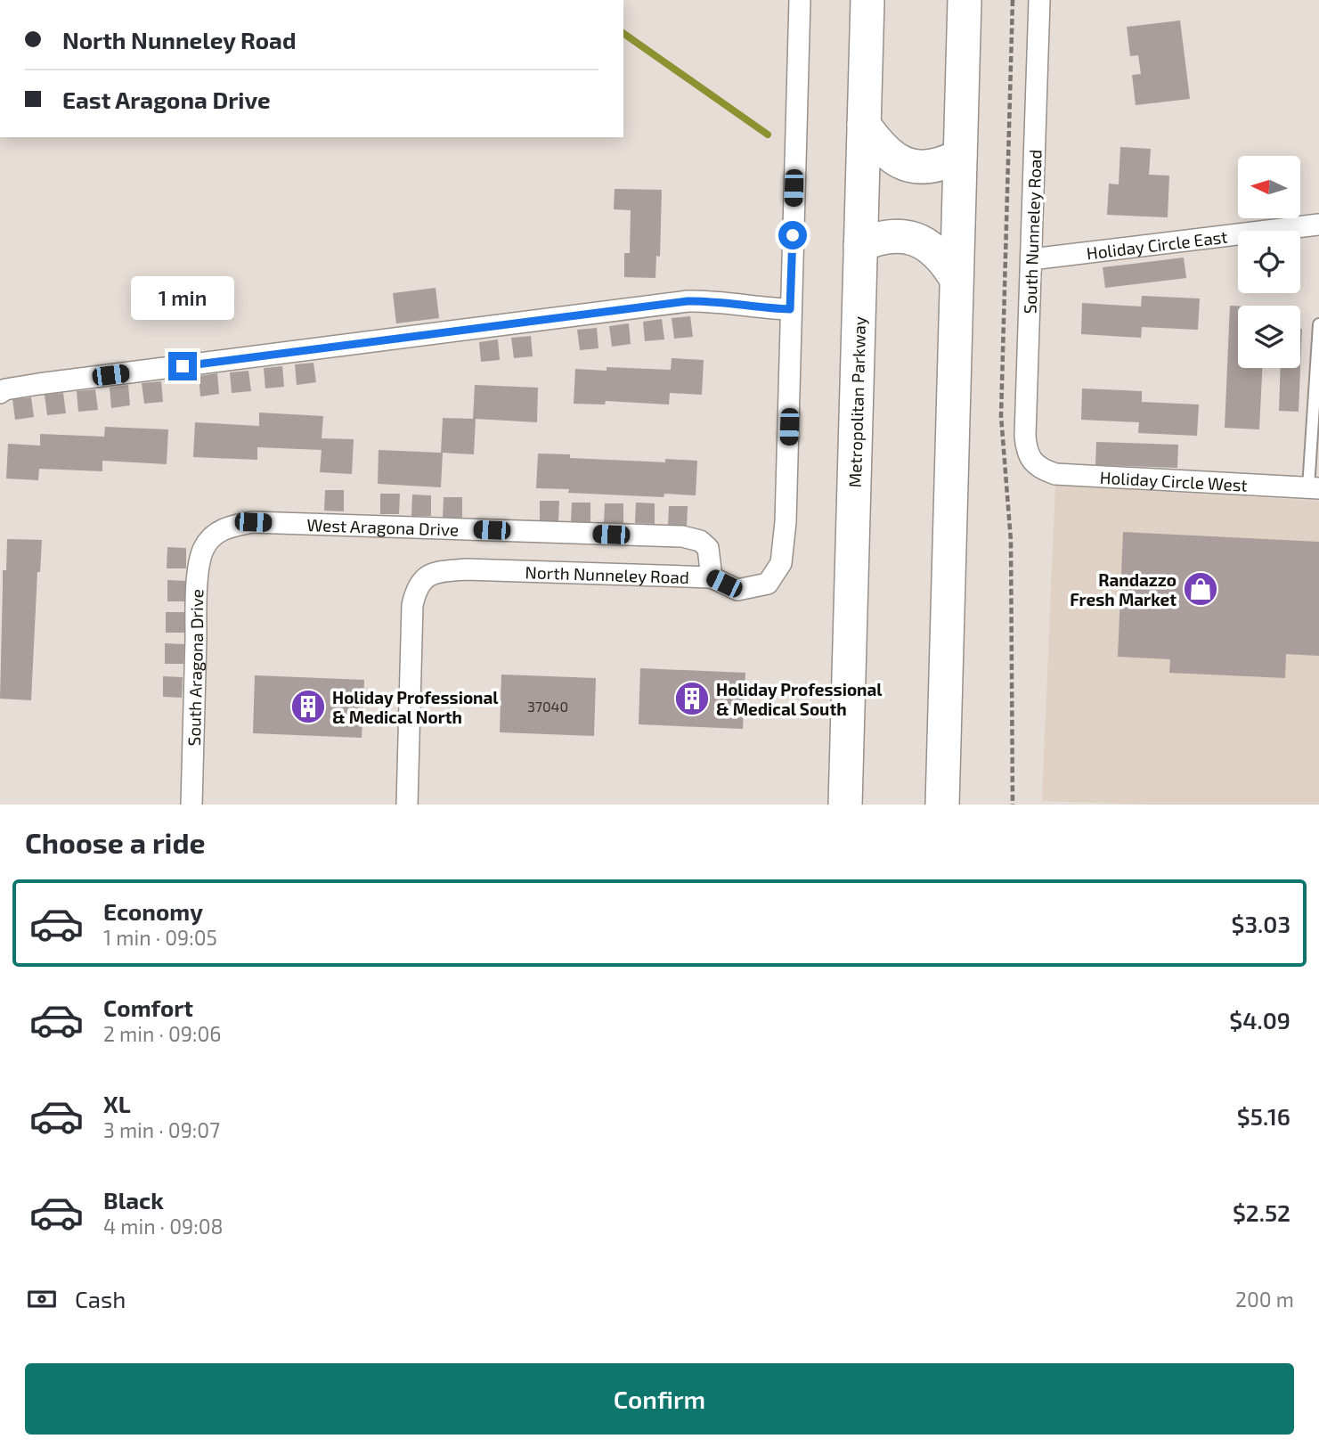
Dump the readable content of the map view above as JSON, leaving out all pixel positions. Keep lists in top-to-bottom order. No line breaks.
{"streets":{"main road":["Metropolitan Parkway"],"street":["South Nunneley Road","Holiday Circle East","Holiday Circle West","West Aragona Drive","North Nunneley Road","South Aragona Drive"]},"crossings":[["South Nunneley Road","Holiday Circle East"],["South Nunneley Road","Holiday Circle West"],["West Aragona Drive","North Nunneley Road"],["West Aragona Drive","South Aragona Drive"]],"places":{"shop":["Randazzo Fresh Market"],"building":["Holiday Professional & Medical South","Holiday Professional & Medical North"]},"house_numbers":["37040"],"north":"left","page":{"banner":["North Nunneley Road","East Aragona Drive"],"bubble":"1 min","heading":"Choose a ride","list":[{"name":"Economy","note":"1 min · 09:05","value":"$3.03"},{"name":"Comfort","note":"2 min · 09:06","value":"$4.09"},{"name":"XL","note":"3 min · 09:07","value":"$5.16"},{"name":"Black","note":"4 min · 09:08","value":"$2.52"}],"pay":["Cash","200 m"],"buttons":"Confirm"}}
